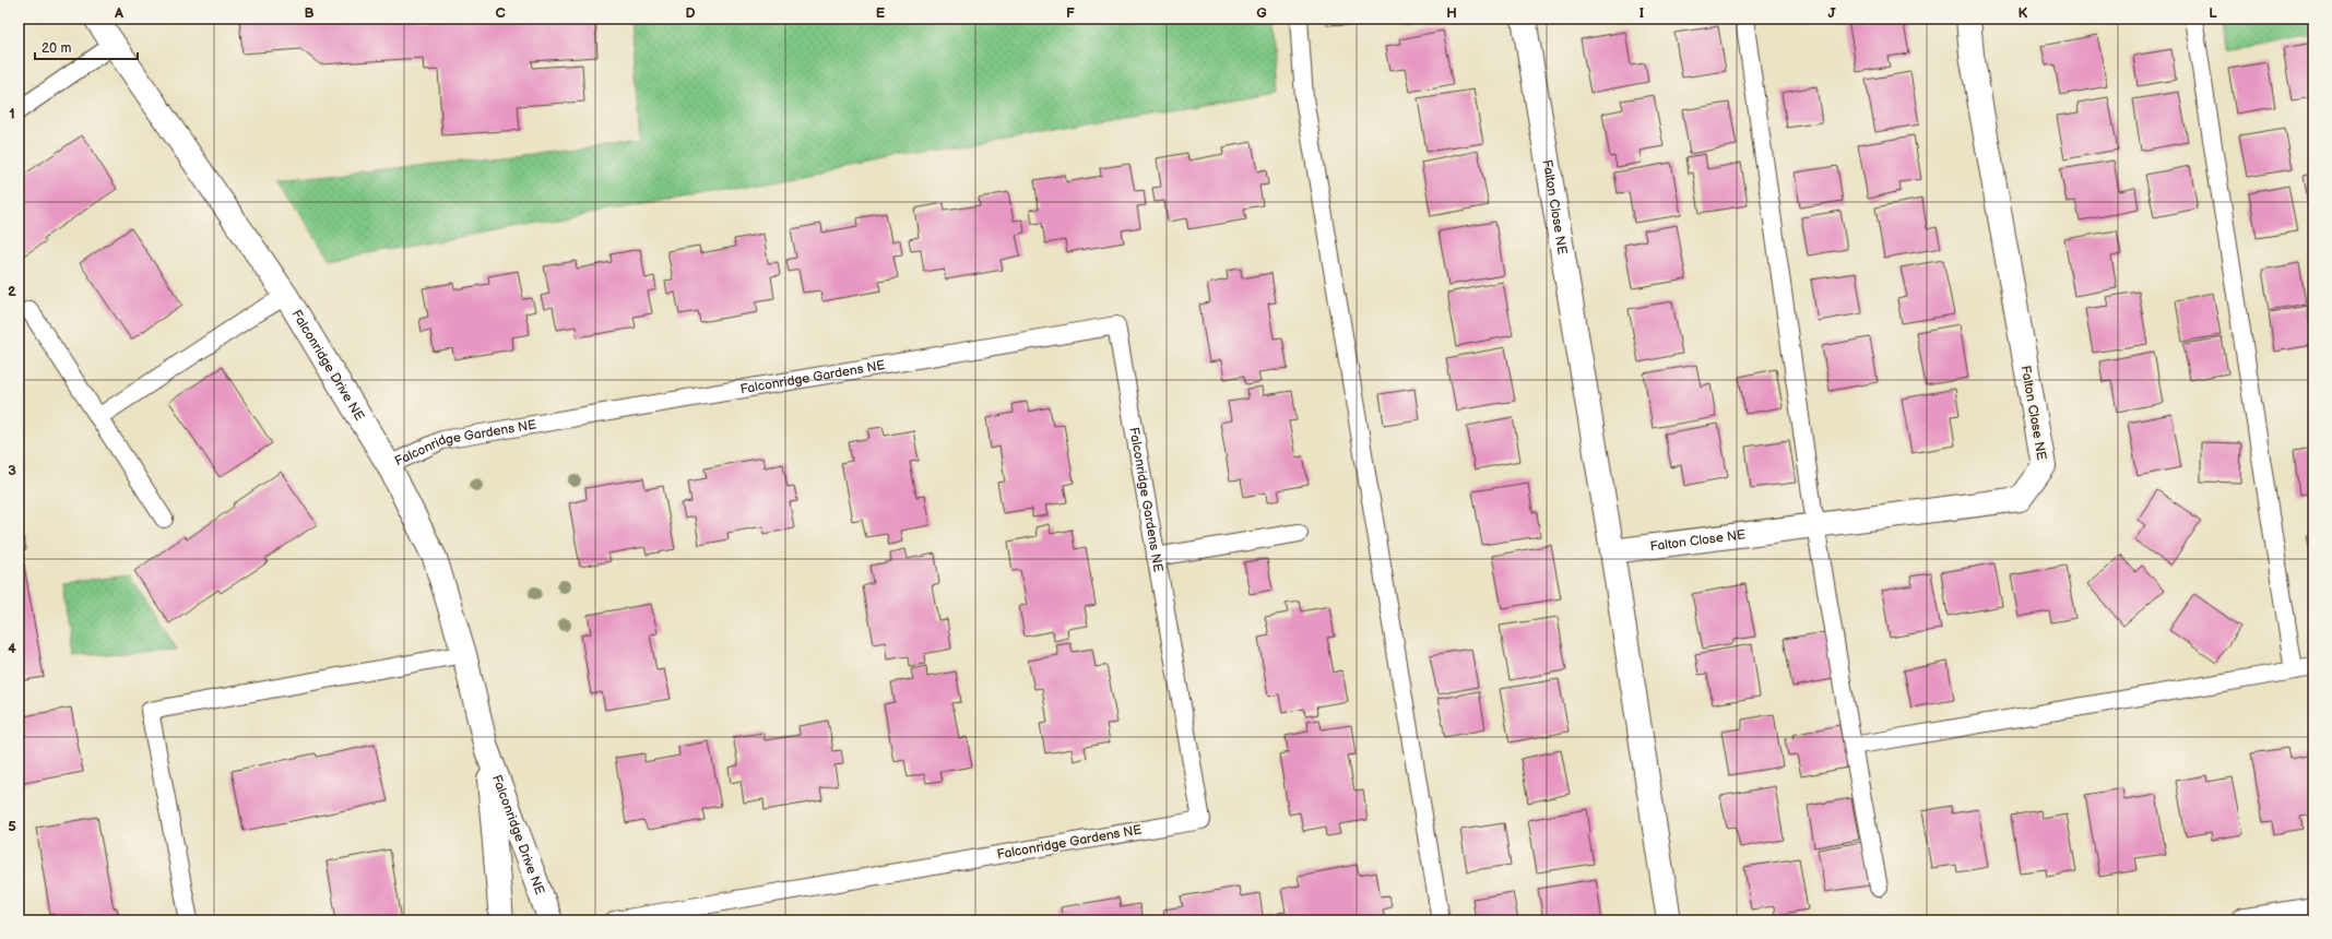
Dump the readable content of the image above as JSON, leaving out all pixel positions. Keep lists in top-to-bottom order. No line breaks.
{"streets":{"street":["Falton Close NE","Falconridge Drive NE"],"lane":["Falconridge Gardens NE"]},"crossings":[["Falconridge Drive NE","Falconridge Gardens NE"]],"scale_bar":"20 m","grid":{"columns":["A","B","C","D","E","F","G","H","I","J","K","L"],"rows":["1","2","3","4","5"]}}
